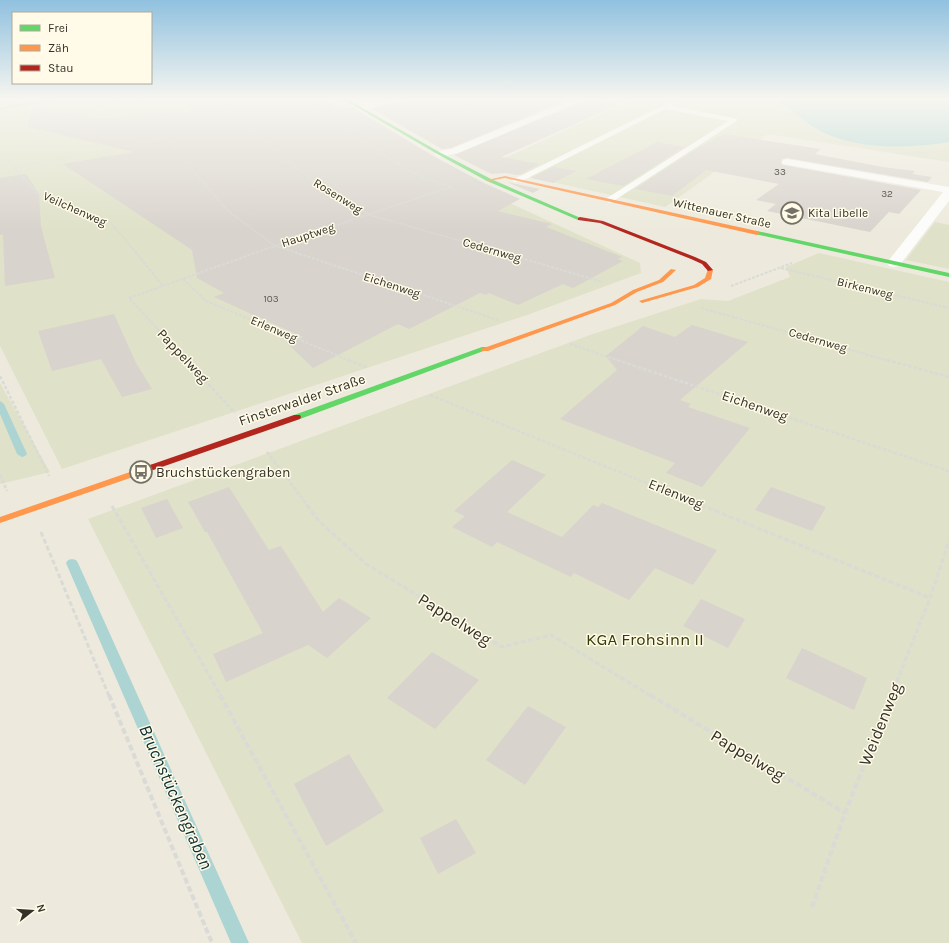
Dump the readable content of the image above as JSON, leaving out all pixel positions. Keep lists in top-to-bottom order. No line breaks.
{"streets":{"street":["Wittenauer Straße","Finsterwalder Straße"],"path":["Rosenweg","Veilchenweg","Hauptweg","Cedernweg","Eichenweg","Birkenweg","Erlenweg","Pappelweg","Weidenweg"]},"crossings":[["Rosenweg","Hauptweg"],["Rosenweg","Cedernweg"],["Veilchenweg","Hauptweg"],["Wittenauer Straße","Hauptweg"],["Hauptweg","Cedernweg"],["Hauptweg","Eichenweg"],["Hauptweg","Erlenweg"],["Hauptweg","Pappelweg"],["Erlenweg","Weidenweg"],["Pappelweg","Weidenweg"]],"water":["Bruchstückengraben"],"parks":["KGA Frohsinn II"],"places":{"school or university":["Kita Libelle"],"bus stop":["Bruchstückengraben"]},"house_numbers":["33","32","103"],"legend":["Frei","Zäh","Stau"],"north":"right"}
